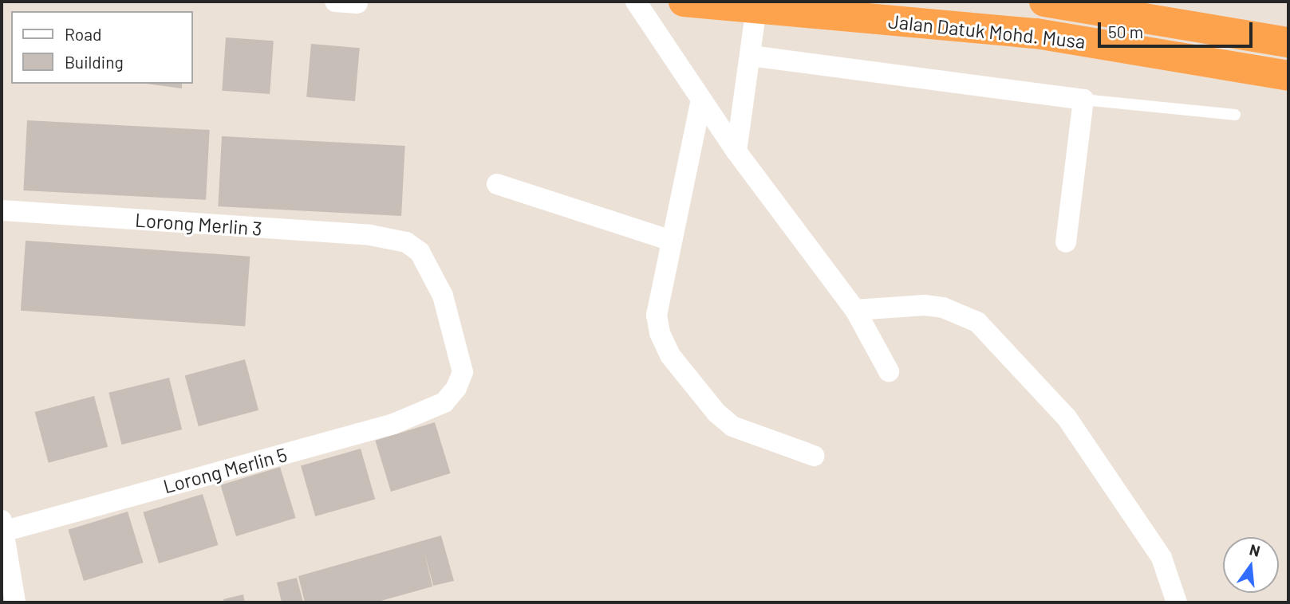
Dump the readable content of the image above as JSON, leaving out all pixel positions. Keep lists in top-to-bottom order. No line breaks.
{"streets":{"highway":["Jalan Datuk Mohd. Musa"],"street":["Lorong Merlin 3","Lorong Merlin 5"]},"crossings":[["Lorong Merlin 3","Lorong Merlin 5"]],"legend":["Road","Building"],"scale_bar":"50 m","north":"top"}
